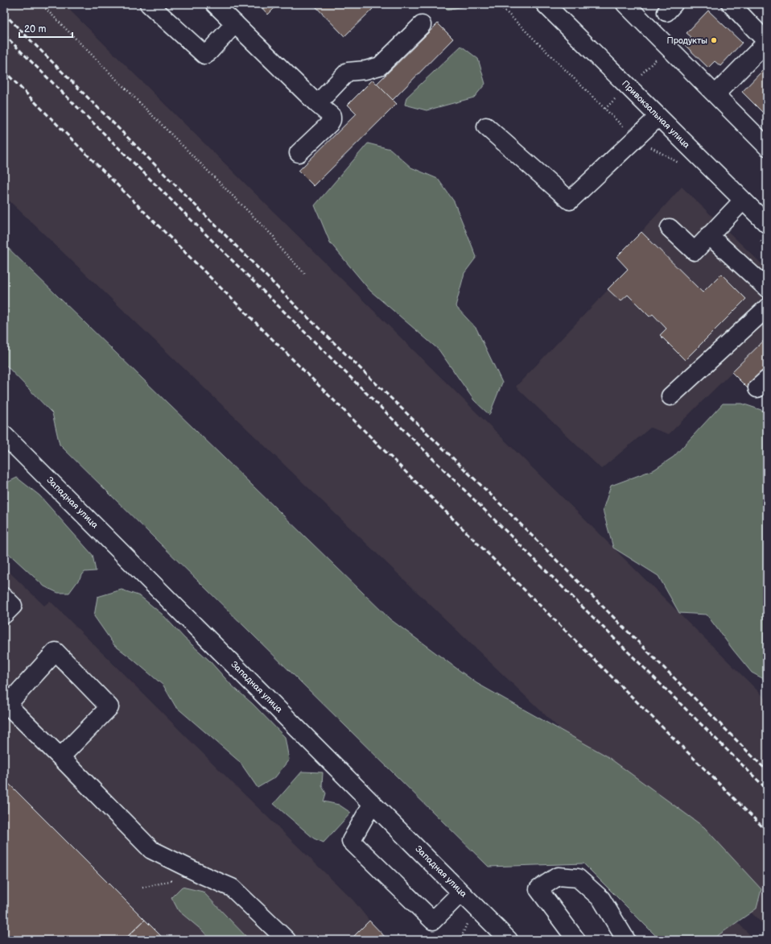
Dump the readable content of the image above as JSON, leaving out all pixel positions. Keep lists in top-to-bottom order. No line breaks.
{"streets":{"street":["Привокзальная улица","Западная улица"]},"places":["Продукты"],"scale_bar":"20 m"}
